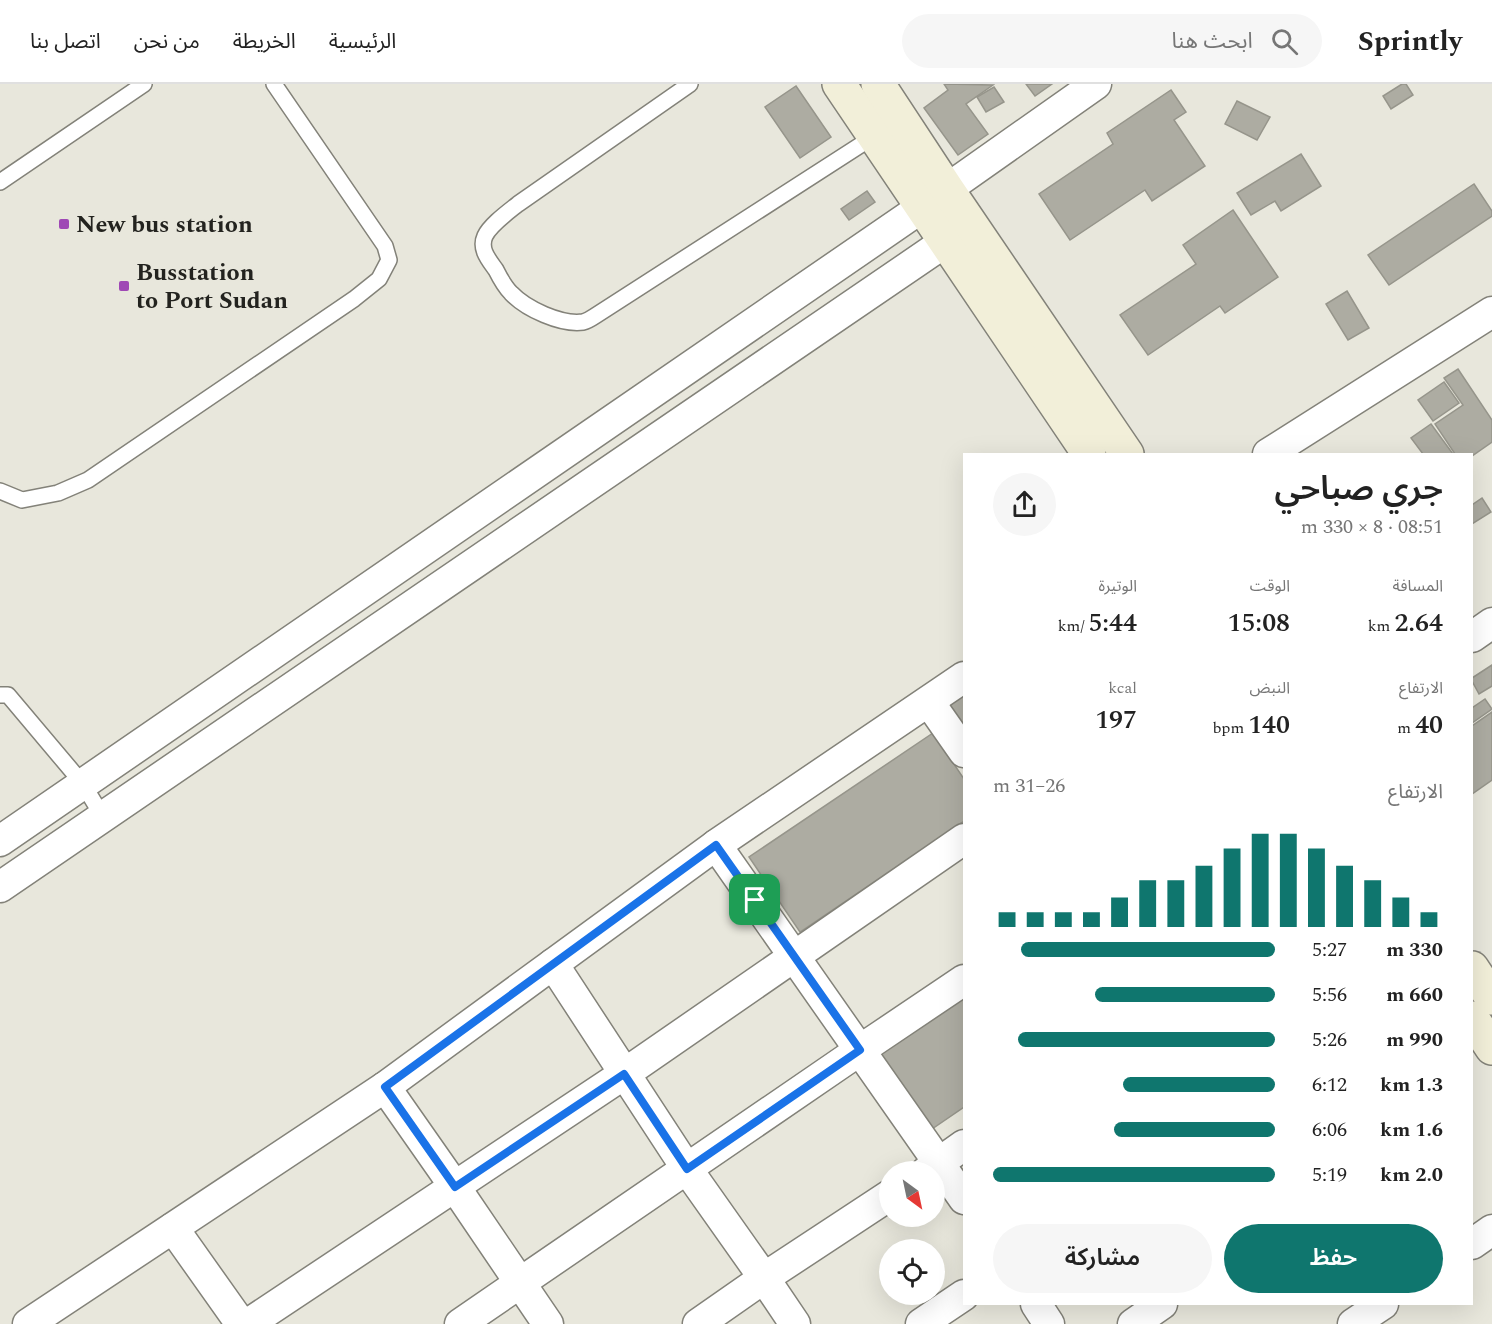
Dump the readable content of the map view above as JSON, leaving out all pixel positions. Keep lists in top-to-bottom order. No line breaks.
{"places":{"transit":["New bus station","Busstation to Port Sudan"]},"north":"bottom right","page":{"header":"Sprintly","search":"ابحث هنا","nav":["الرئيسية","الخريطة","من نحن","اتصل بنا"],"heading":["جري صباحي","08:51 · 8 × 330 m"],"stats":[["المسافة","2.64 km"],["الوقت","15:08"],["الوتيرة","5:44 /km"],["الارتفاع","40 m"],["النبض","140 bpm"],["kcal","197"]],"chart":["الارتفاع","26–31 m"],"list":[{"name":"330 m","note":"5:27"},{"name":"660 m","note":"5:56"},{"name":"990 m","note":"5:26"},{"name":"1.3 km","note":"6:12"},{"name":"1.6 km","note":"6:06"},{"name":"2.0 km","note":"5:19"}],"buttons":["حفظ","مشاركة"]}}
